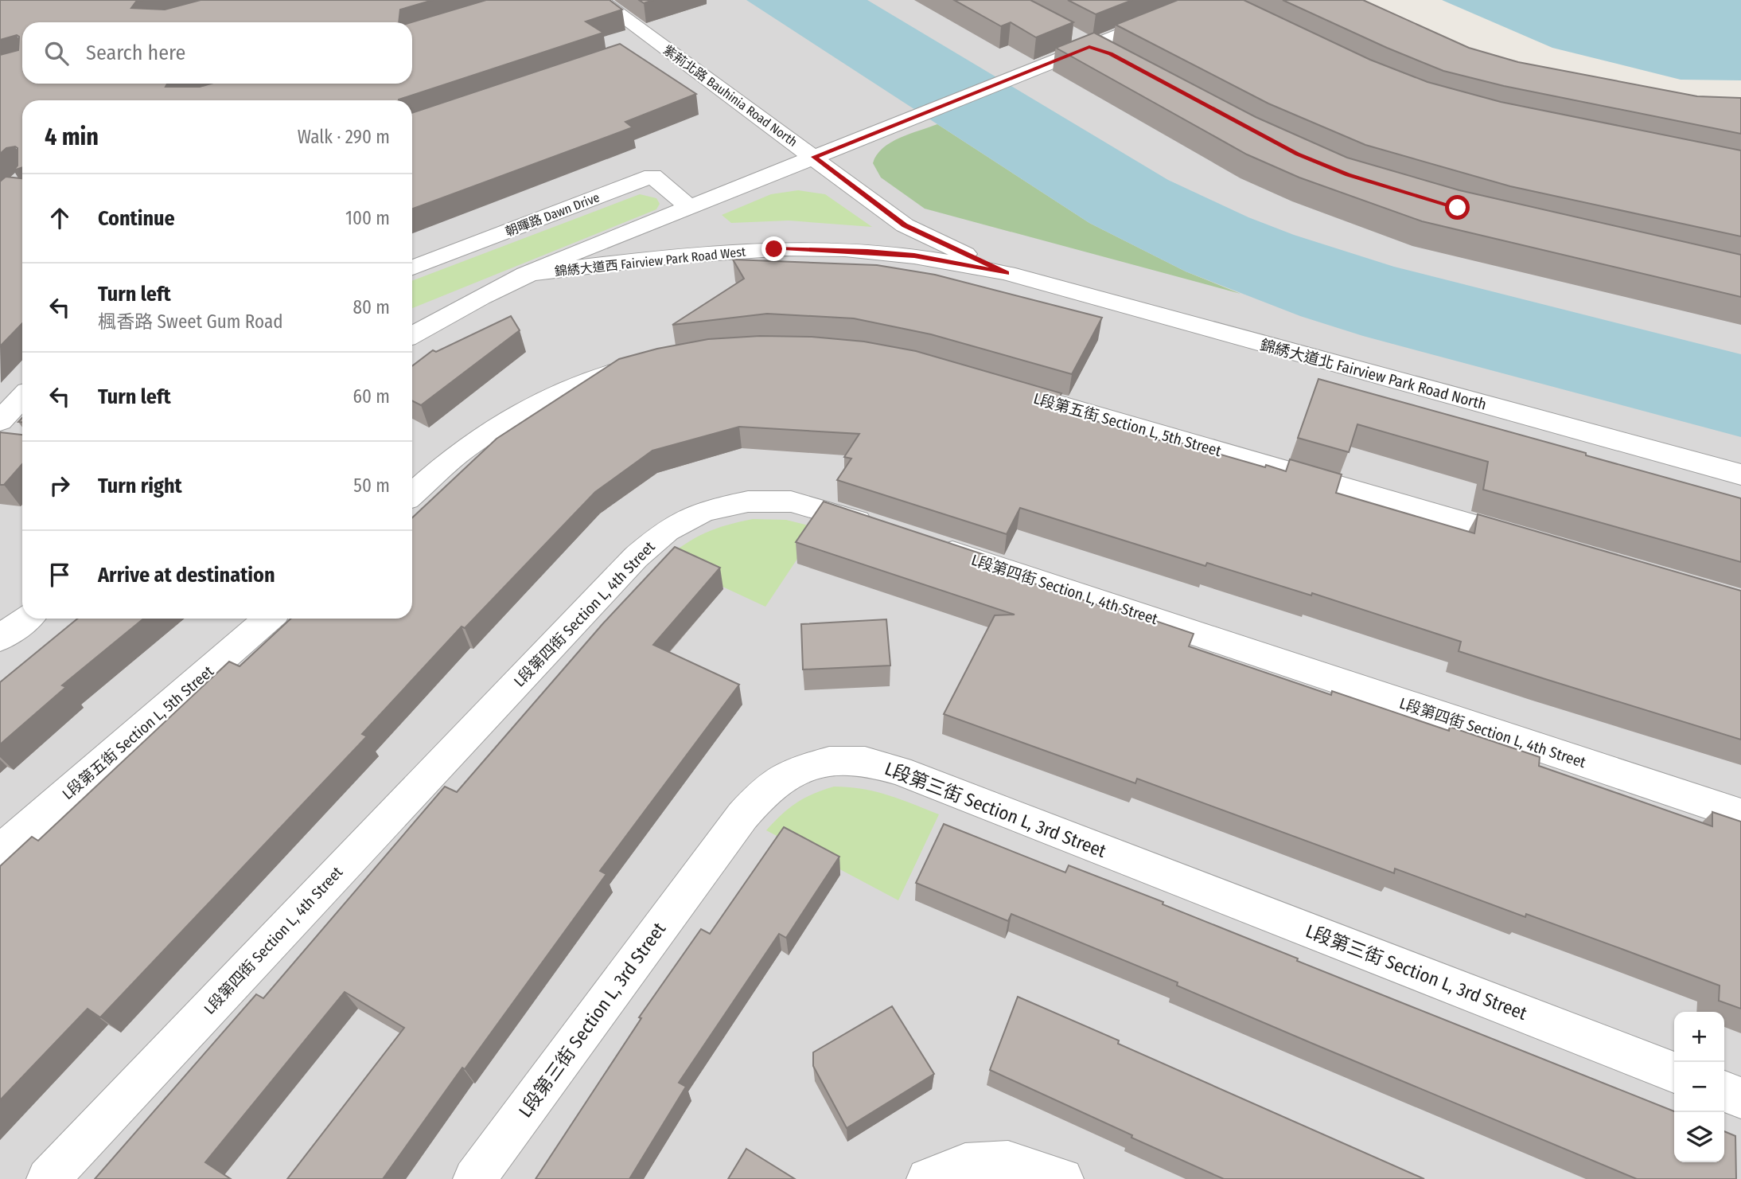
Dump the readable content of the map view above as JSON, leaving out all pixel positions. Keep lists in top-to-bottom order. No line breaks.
{"streets":{"street":["紫荊北路 Bauhinia Road North","朝暉路 Dawn Drive","錦綉大道西 Fairview Park Road West","錦綉大道北 Fairview Park Road North","L段第五街 Section L, 5th Street","L段第四街 Section L, 4th Street","L段第三街 Section L, 3rd Street"]},"crossings":[["紫荊北路 Bauhinia Road North","錦綉大道西 Fairview Park Road West"],["紫荊北路 Bauhinia Road North","錦綉大道北 Fairview Park Road North"],["朝暉路 Dawn Drive","錦綉大道西 Fairview Park Road West"],["錦綉大道西 Fairview Park Road West","錦綉大道北 Fairview Park Road North"]],"page":{"search":"Search here","heading":["4 min","Walk · 290 m"],"list":[["Continue","100 m"],["Turn left","楓香路 Sweet Gum Road","80 m"],["Turn left","60 m"],["Turn right","50 m"],"Arrive at destination"],"map_buttons":["+","−"]}}
